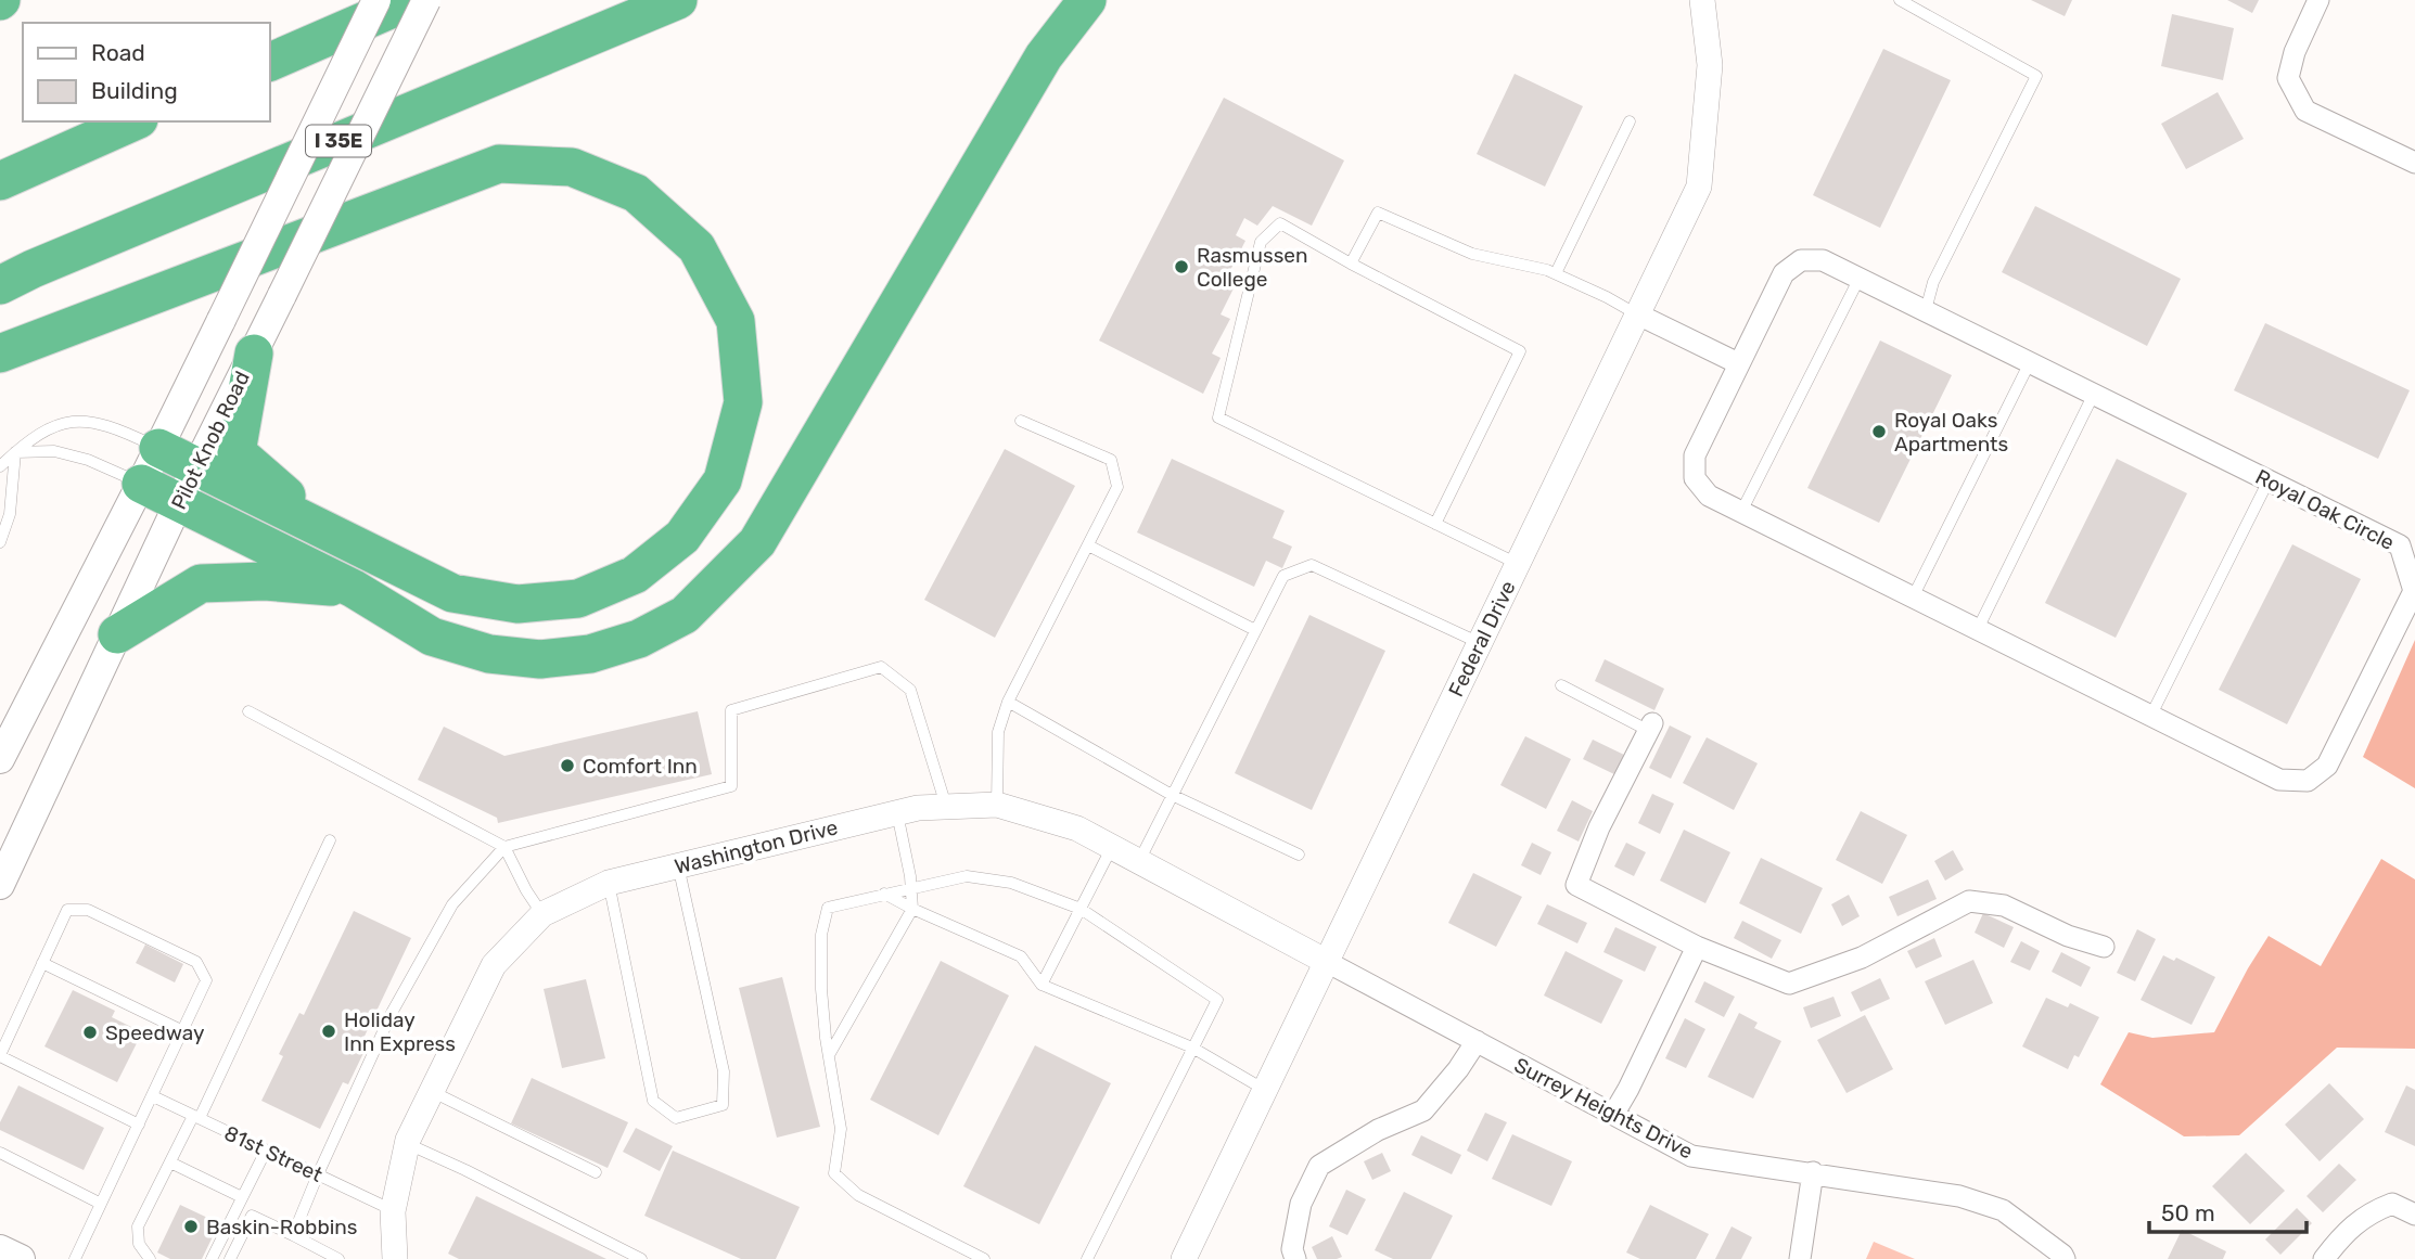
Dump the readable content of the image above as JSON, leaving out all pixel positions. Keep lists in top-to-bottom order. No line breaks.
{"streets":{"highway":["I 35E"],"main road":["Pilot Knob Road"],"street":["Royal Oak Circle","Federal Drive","Washington Drive","Surrey Heights Drive"],"lane":["81st Street"]},"crossings":[["Federal Drive","Washington Drive"],["Federal Drive","Surrey Heights Drive"],["Washington Drive","Surrey Heights Drive"],["Washington Drive","81st Street"]],"places":["Rasmussen College","Royal Oaks Apartments","Comfort Inn","Holiday Inn Express","Speedway","Baskin-Robbins"],"legend":["Road","Building"],"scale_bar":"50 m"}
